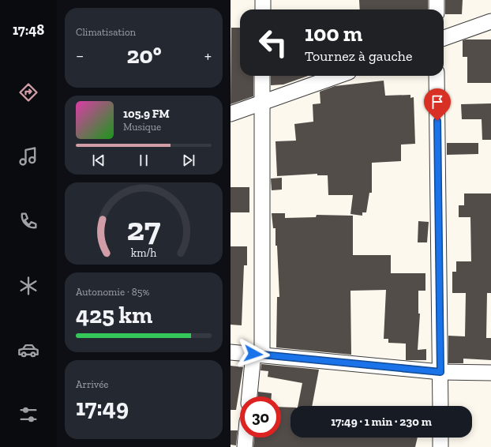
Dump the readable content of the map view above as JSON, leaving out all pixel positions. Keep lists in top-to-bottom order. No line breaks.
{"page":{"tabs":"17:48","tile":["Climatisation",["Autonomie · 85%","425 km"],["Arrivée","17:49"]],"turn":["100 m","Tournez à gauche"],"heat":["−","20°","+"],"song":["105.9 FM","Musique"],"limit":"30","trip":"17:49 · 1 min · 230 m","gauge":["27","km/h"]}}
